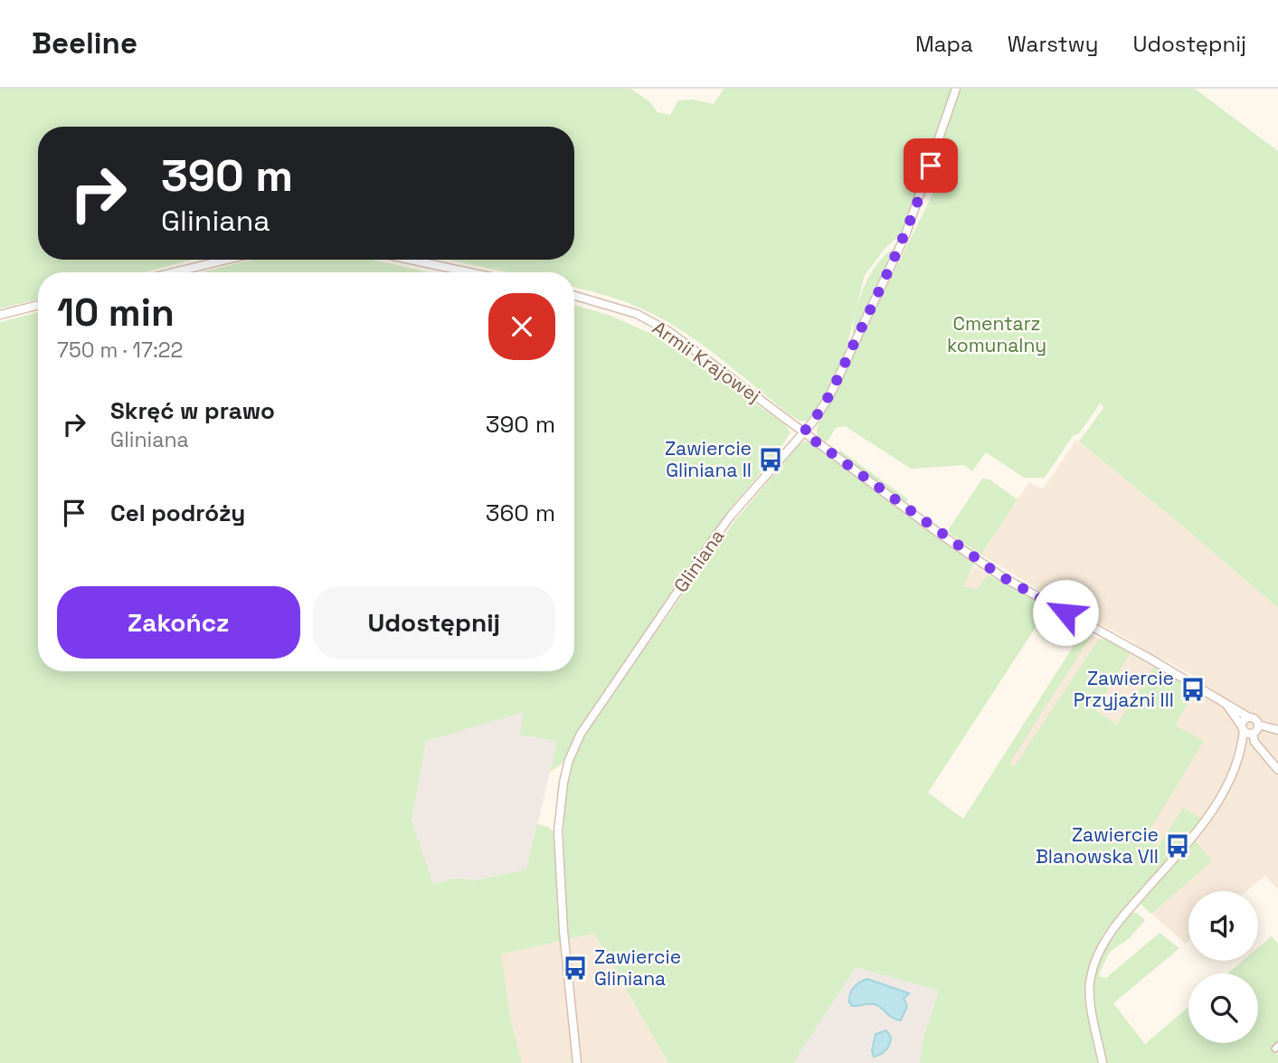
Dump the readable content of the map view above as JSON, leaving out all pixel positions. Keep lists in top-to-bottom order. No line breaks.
{"streets":{"street":["Armii Krajowej","Gliniana"]},"crossings":[["Armii Krajowej","Gliniana"]],"parks":["Cmentarz komunalny"],"places":{"bus stop":["Zawiercie Gliniana II","Zawiercie Przyjaźni III","Zawiercie Blanowska VII","Zawiercie Gliniana"]},"page":{"header":"Beeline","nav":["Mapa","Warstwy","Udostępnij"],"turn":["390 m","Gliniana"],"heading":["10 min","750 m · 17:22"],"list":[{"name":"Skręć w prawo","note":"Gliniana","value":"390 m"},{"name":"Cel podróży","value":"360 m"}],"buttons":["Zakończ","Udostępnij"]}}
